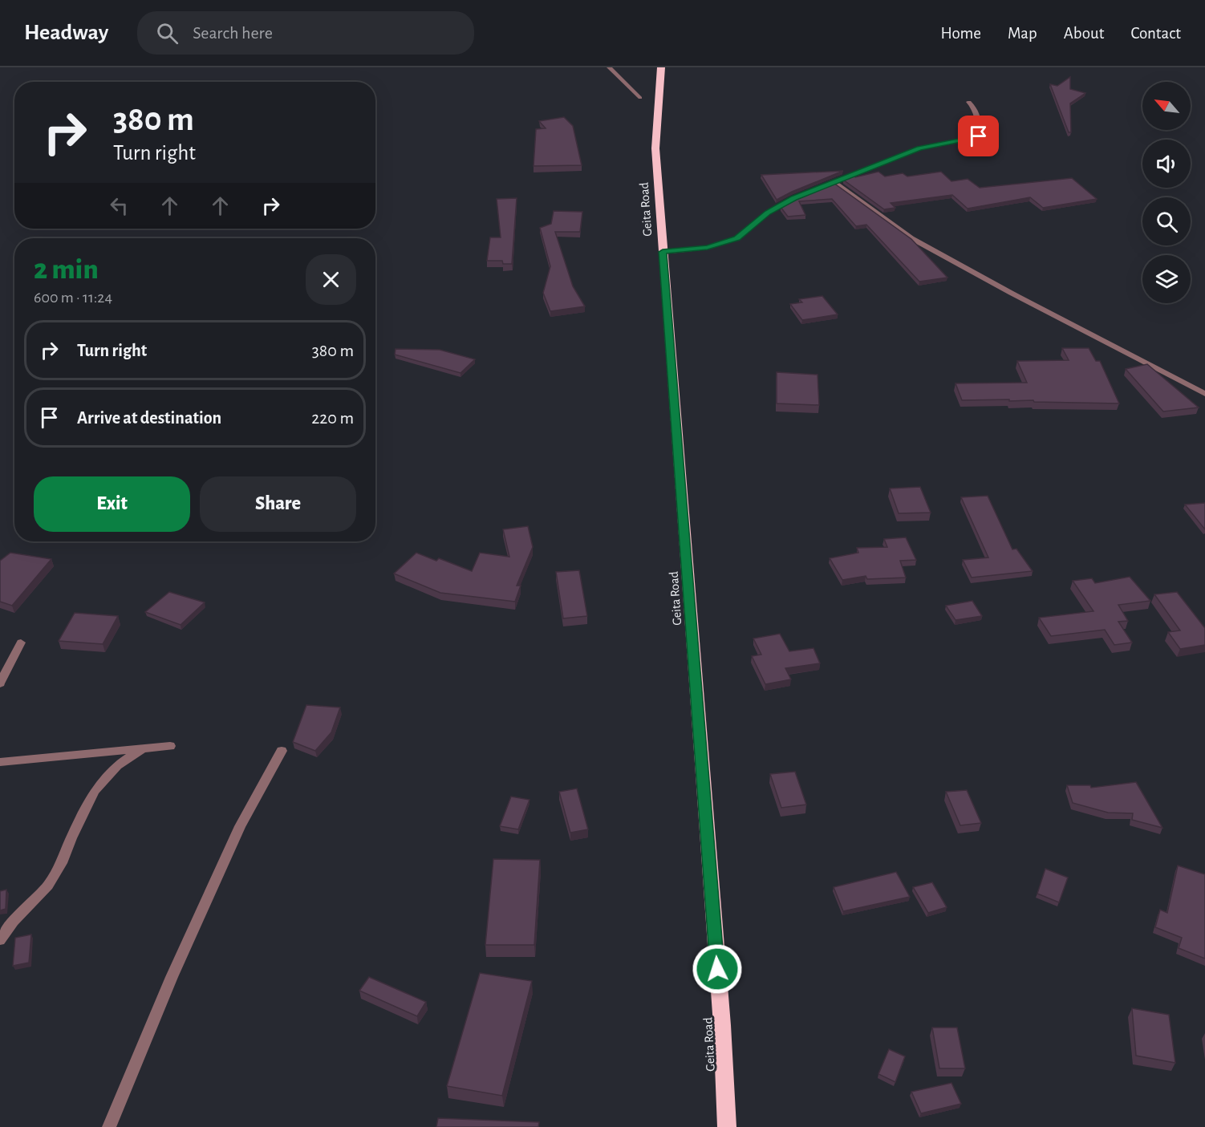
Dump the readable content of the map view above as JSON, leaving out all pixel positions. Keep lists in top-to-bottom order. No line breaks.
{"streets":{"highway":["Geita Road"]},"north":"top left","page":{"header":"Headway","search":"Search here","nav":["Home","Map","About","Contact"],"turn":["380 m","Turn right"],"heading":["2 min","600 m · 11:24"],"list":[{"name":"Turn right","value":"380 m"},{"name":"Arrive at destination","value":"220 m"}],"buttons":["Exit","Share"]}}
